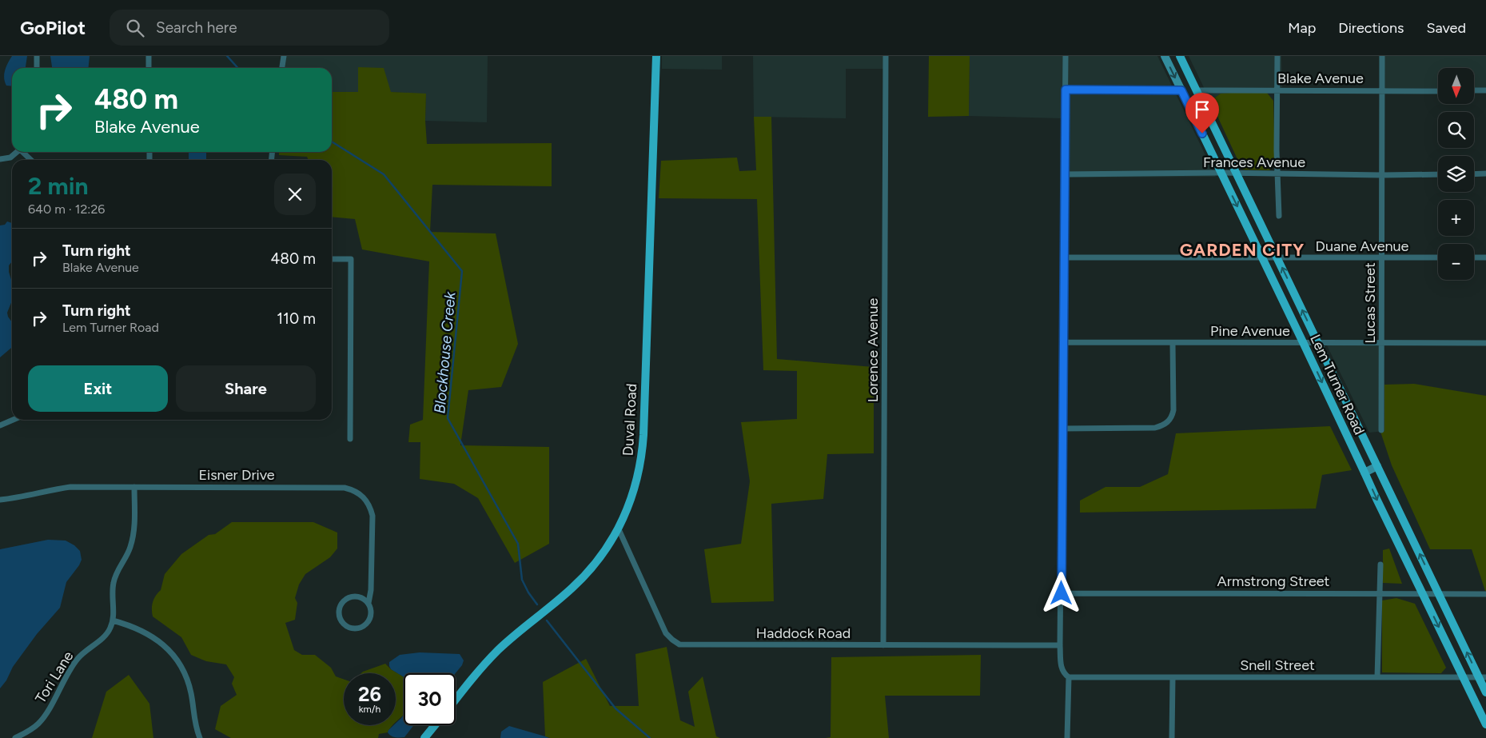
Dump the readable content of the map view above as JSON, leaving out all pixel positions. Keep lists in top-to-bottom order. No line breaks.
{"streets":{"main road":["Lem Turner Road","Duval Road"],"street":["Blake Avenue","Frances Avenue","Duane Avenue","Lucas Street","Pine Avenue","Lorence Avenue","Eisner Drive","Armstrong Street","Haddock Road","Snell Street","Tori Lane"]},"crossings":[["Blake Avenue","Lucas Street"],["Blake Avenue","Lem Turner Road"],["Frances Avenue","Lucas Street"],["Frances Avenue","Lem Turner Road"],["Duane Avenue","Lucas Street"],["Duane Avenue","Lem Turner Road"],["Lucas Street","Pine Avenue"],["Pine Avenue","Lem Turner Road"],["Lorence Avenue","Haddock Road"],["Lem Turner Road","Armstrong Street"],["Lem Turner Road","Snell Street"],["Duval Road","Haddock Road"],["Eisner Drive","Tori Lane"]],"districts":["GARDEN CITY"],"water":["Blockhouse Creek"],"north":"bottom","page":{"header":"GoPilot","search":"Search here","nav":["Map","Directions","Saved"],"map_buttons":["+","−"],"turn":["480 m","Blake Avenue"],"heading":["2 min","640 m · 12:26"],"list":[{"name":"Turn right","note":"Blake Avenue","value":"480 m"},{"name":"Turn right","note":"Lem Turner Road","value":"110 m"}],"buttons":["Exit","Share"],"speed":"26 km/h","limit":"30"}}
